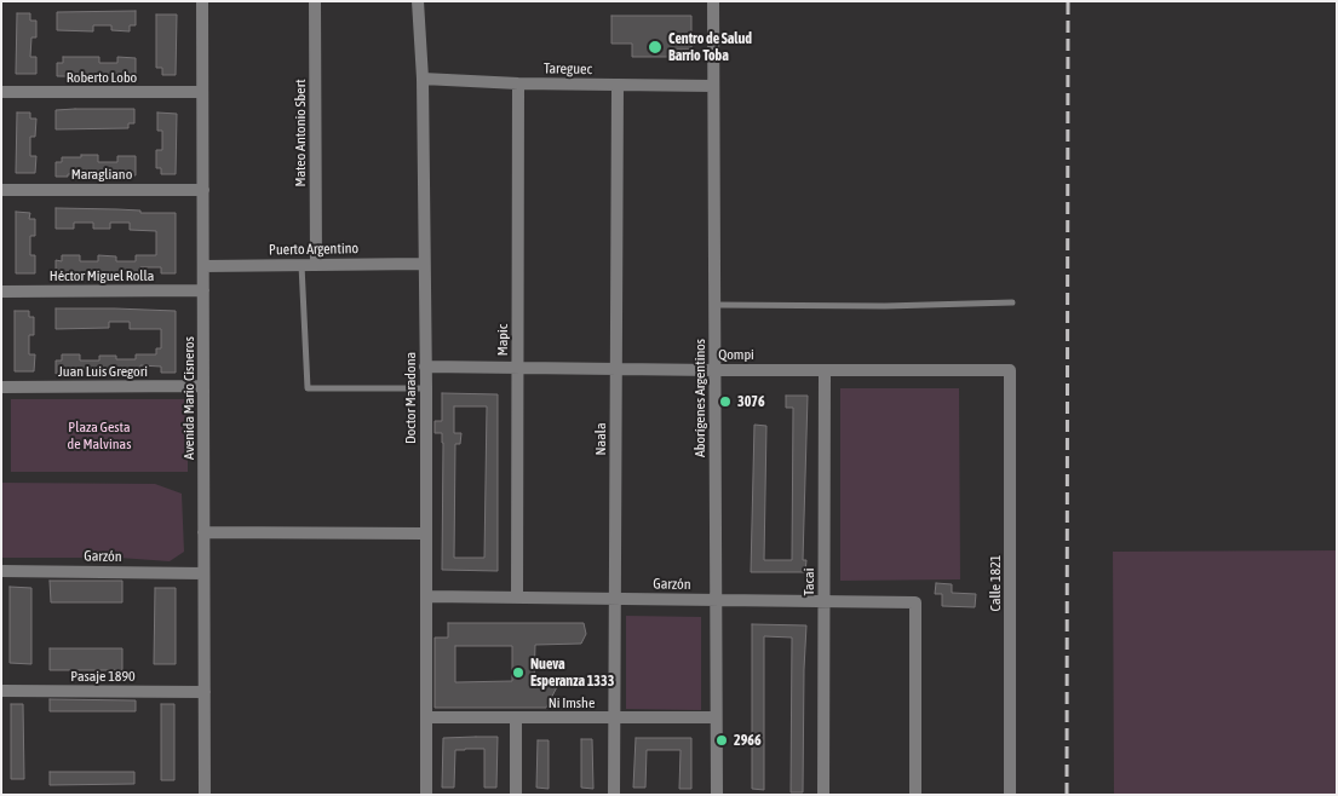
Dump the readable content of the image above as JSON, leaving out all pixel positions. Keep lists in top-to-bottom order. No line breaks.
{"streets":{"street":["Tareguec","Roberto Lobo","Mateo Antonio Sbert","Maragliano","Puerto Argentino","Héctor Miguel Rolla","Mapic","Qompi","Juan Luis Gregori","Avenida Mario Cisneros","Doctor Maradona","Aborígenes Argentinos","Naala","Garzón","Tacai","Calle 1821","Pasaje 1890","Ni Imshe"]},"crossings":[["Tareguec","Mapic"],["Tareguec","Doctor Maradona"],["Tareguec","Aborígenes Argentinos"],["Tareguec","Naala"],["Roberto Lobo","Avenida Mario Cisneros"],["Mateo Antonio Sbert","Puerto Argentino"],["Maragliano","Avenida Mario Cisneros"],["Puerto Argentino","Avenida Mario Cisneros"],["Puerto Argentino","Doctor Maradona"],["Héctor Miguel Rolla","Avenida Mario Cisneros"],["Mapic","Qompi"],["Mapic","Garzón"],["Qompi","Doctor Maradona"],["Qompi","Aborígenes Argentinos"],["Qompi","Naala"],["Qompi","Tacai"],["Qompi","Calle 1821"],["Juan Luis Gregori","Avenida Mario Cisneros"],["Avenida Mario Cisneros","Garzón"],["Avenida Mario Cisneros","Pasaje 1890"],["Doctor Maradona","Garzón"],["Doctor Maradona","Ni Imshe"],["Aborígenes Argentinos","Garzón"],["Aborígenes Argentinos","Ni Imshe"],["Naala","Garzón"],["Naala","Ni Imshe"],["Garzón","Tacai"]],"parks":["Plaza Gesta de Malvinas"],"places":["Centro de Salud Barrio Toba","3076","Nueva Esperanza 1333","2966"]}
